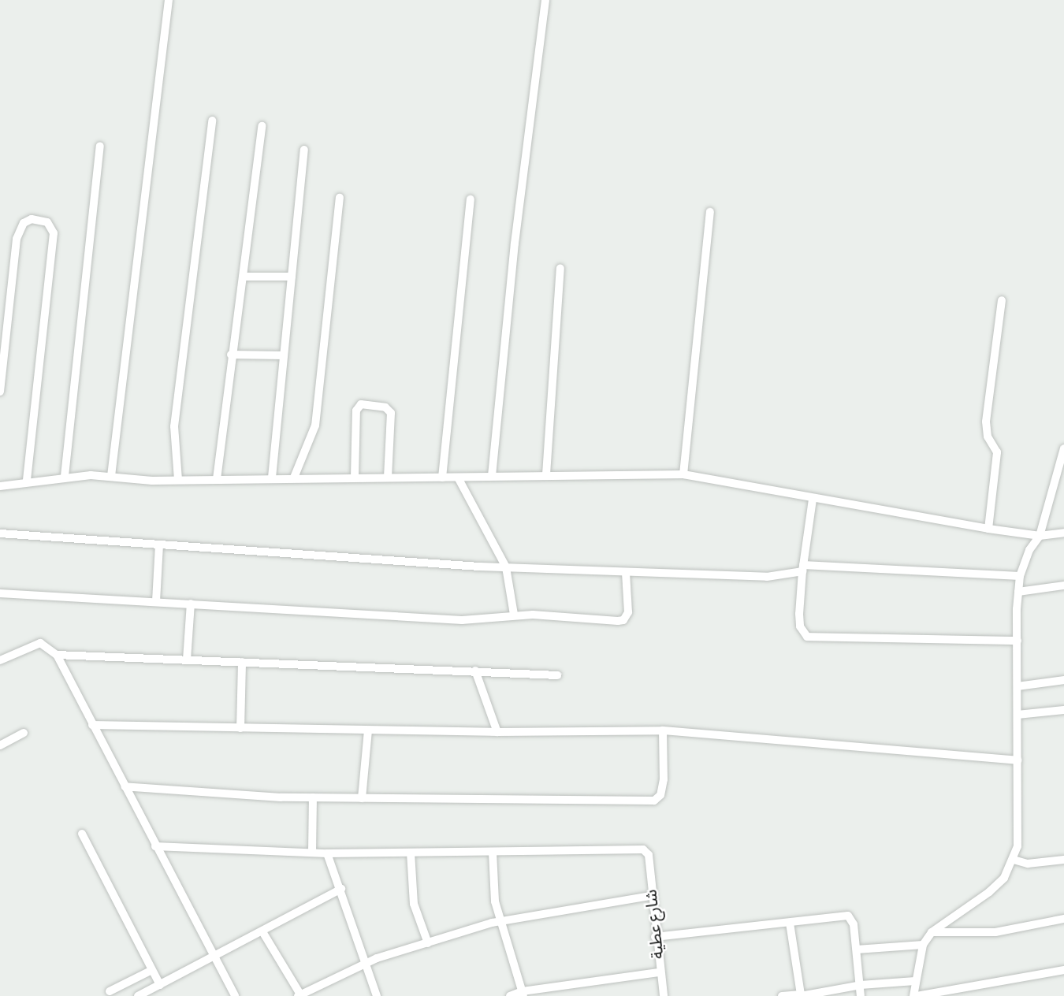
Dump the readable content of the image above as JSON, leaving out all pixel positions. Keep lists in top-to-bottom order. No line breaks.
{"streets":{"street":["شارع عطية"]}}
